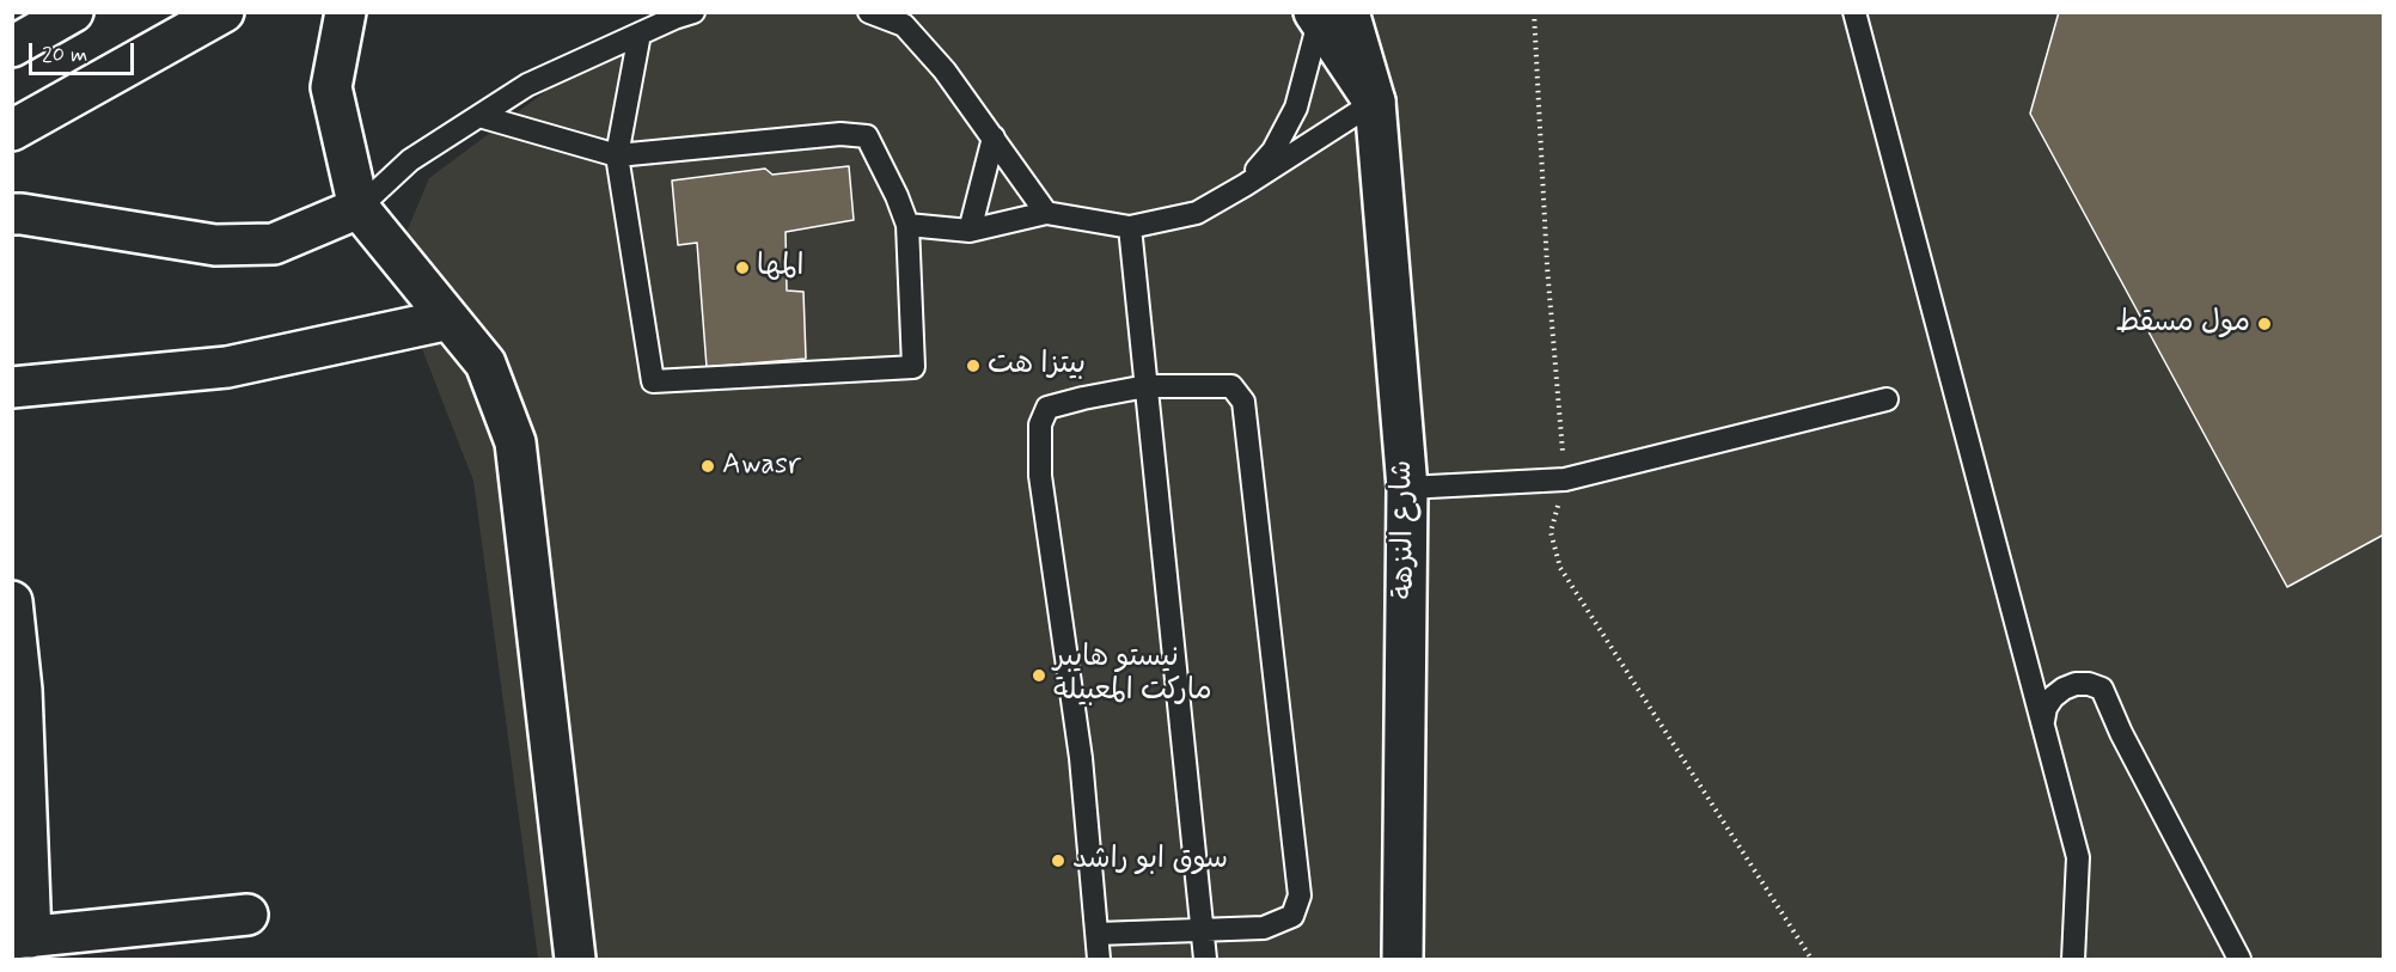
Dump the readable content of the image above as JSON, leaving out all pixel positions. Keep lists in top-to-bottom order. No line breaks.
{"streets":{"main road":["شارع النزهة"]},"places":["المها","مول مسقط","بيتزا هت","Awasr","نيستو هايبر ماركت المعبيلة","سوق ابو راشد"],"scale_bar":"20 m"}
